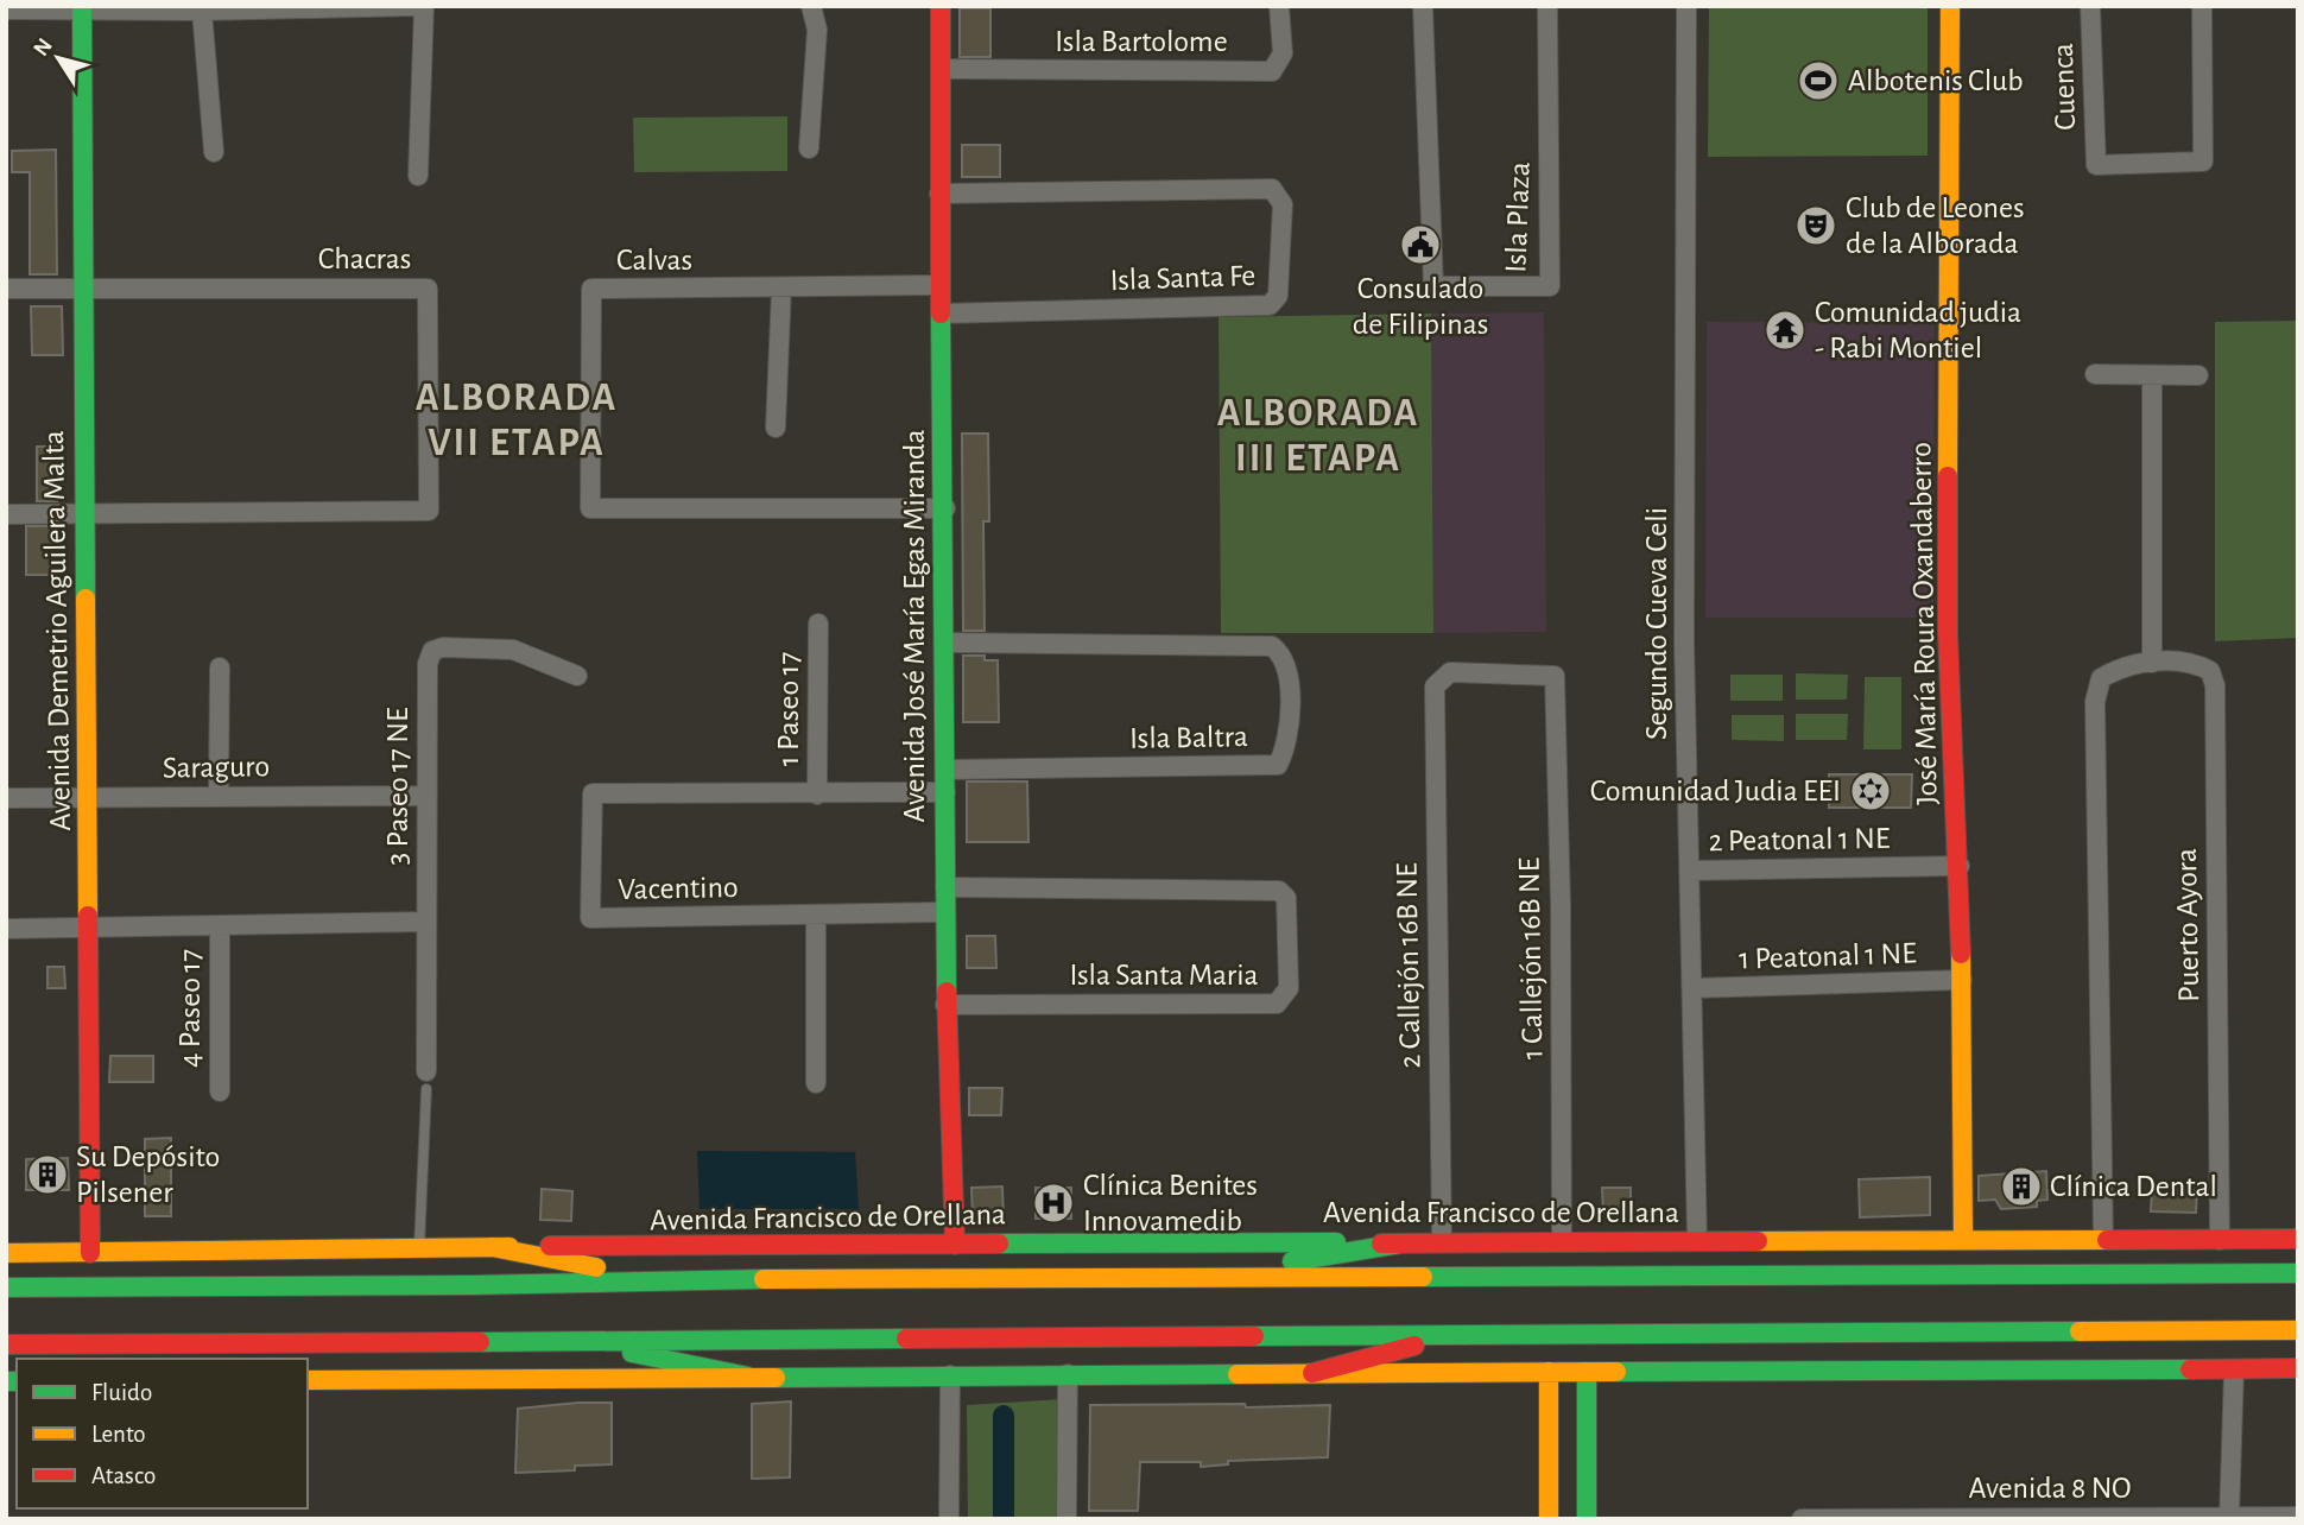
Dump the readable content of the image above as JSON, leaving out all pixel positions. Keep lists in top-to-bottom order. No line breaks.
{"streets":{"main road":["José María Roura Oxandaberro","Avenida José María Egas Miranda","Avenida Demetrio Aguilera Malta","Avenida Francisco de Orellana"],"street":["Isla Bartolome","Cuenca","Isla Plaza","Chacras","Calvas","Isla Santa Fe","Segundo Cueva Celi","1 Paseo 17","Isla Baltra","Saraguro","3 Paseo 17 NE","2 Peatonal 1 NE","Vacentino","Puerto Ayora","1 Peatonal 1 NE","1 Callejón 16B NE","2 Callejón 16B NE","Isla Santa Maria","4 Paseo 17","Avenida 8 NO"]},"crossings":[["Isla Bartolome","Avenida José María Egas Miranda"],["Chacras","Avenida Demetrio Aguilera Malta"],["Calvas","Avenida José María Egas Miranda"],["Isla Santa Fe","Avenida José María Egas Miranda"],["Segundo Cueva Celi","2 Peatonal 1 NE"],["Segundo Cueva Celi","1 Peatonal 1 NE"],["Segundo Cueva Celi","Avenida Francisco de Orellana"],["José María Roura Oxandaberro","2 Peatonal 1 NE"],["José María Roura Oxandaberro","1 Peatonal 1 NE"],["José María Roura Oxandaberro","Avenida Francisco de Orellana"],["Avenida José María Egas Miranda","Isla Baltra"],["Avenida José María Egas Miranda","Vacentino"],["Avenida José María Egas Miranda","Isla Santa Maria"],["Avenida José María Egas Miranda","Avenida Francisco de Orellana"],["Avenida Demetrio Aguilera Malta","Saraguro"],["Avenida Demetrio Aguilera Malta","Avenida Francisco de Orellana"],["1 Paseo 17","Vacentino"],["Saraguro","3 Paseo 17 NE"],["3 Paseo 17 NE","Avenida Francisco de Orellana"],["Puerto Ayora","Avenida Francisco de Orellana"],["1 Callejón 16B NE","2 Callejón 16B NE"],["1 Callejón 16B NE","Avenida Francisco de Orellana"],["2 Callejón 16B NE","Avenida Francisco de Orellana"]],"districts":["ALBORADA VII ETAPA","ALBORADA III ETAPA"],"places":{"sports":["Albotenis Club"],"theatre":["Club de Leones de la Alborada"],"public building":["Consulado de Filipinas"],"temple":["Comunidad judia - Rabi Montiel"],"synagogue":["Comunidad Judia EEI"],"building":["Su Depósito Pilsener","Clínica Dental"],"hospital":["Clínica Benites Innovamedib"]},"legend":["Fluido","Lento","Atasco"],"north":"top left"}
